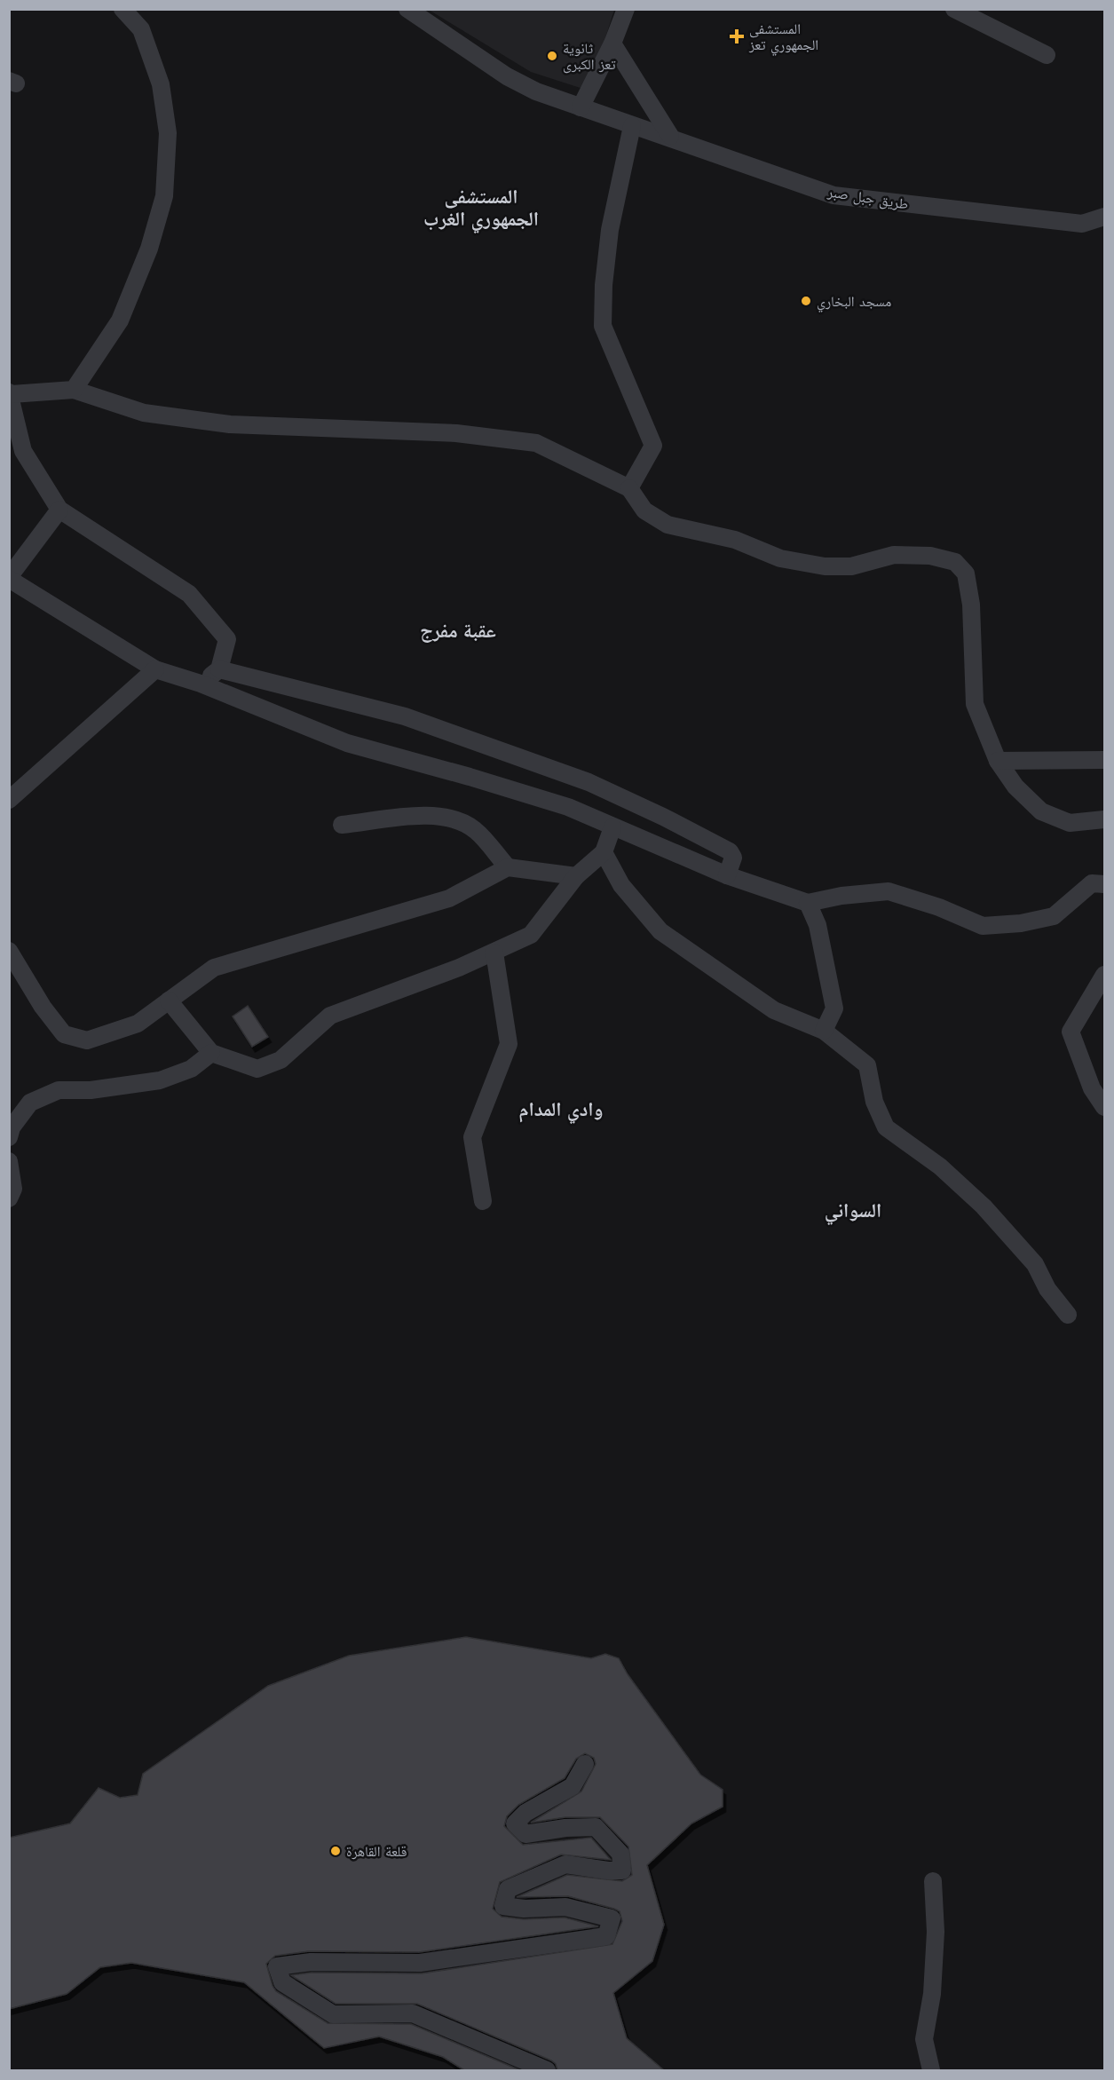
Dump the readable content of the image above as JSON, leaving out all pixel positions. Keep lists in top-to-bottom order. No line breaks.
{"streets":{"street":["طريق جبل صبر"]},"districts":["المستشفى الجمهوري الغرب","عقبة مفرج","وادي المدام","السواني"],"places":{"health":["المستشفى الجمهوري تعز"],"other":["ثانوية تعز الكبرى","مسجد البخاري","قلعة القاهرة"]}}
